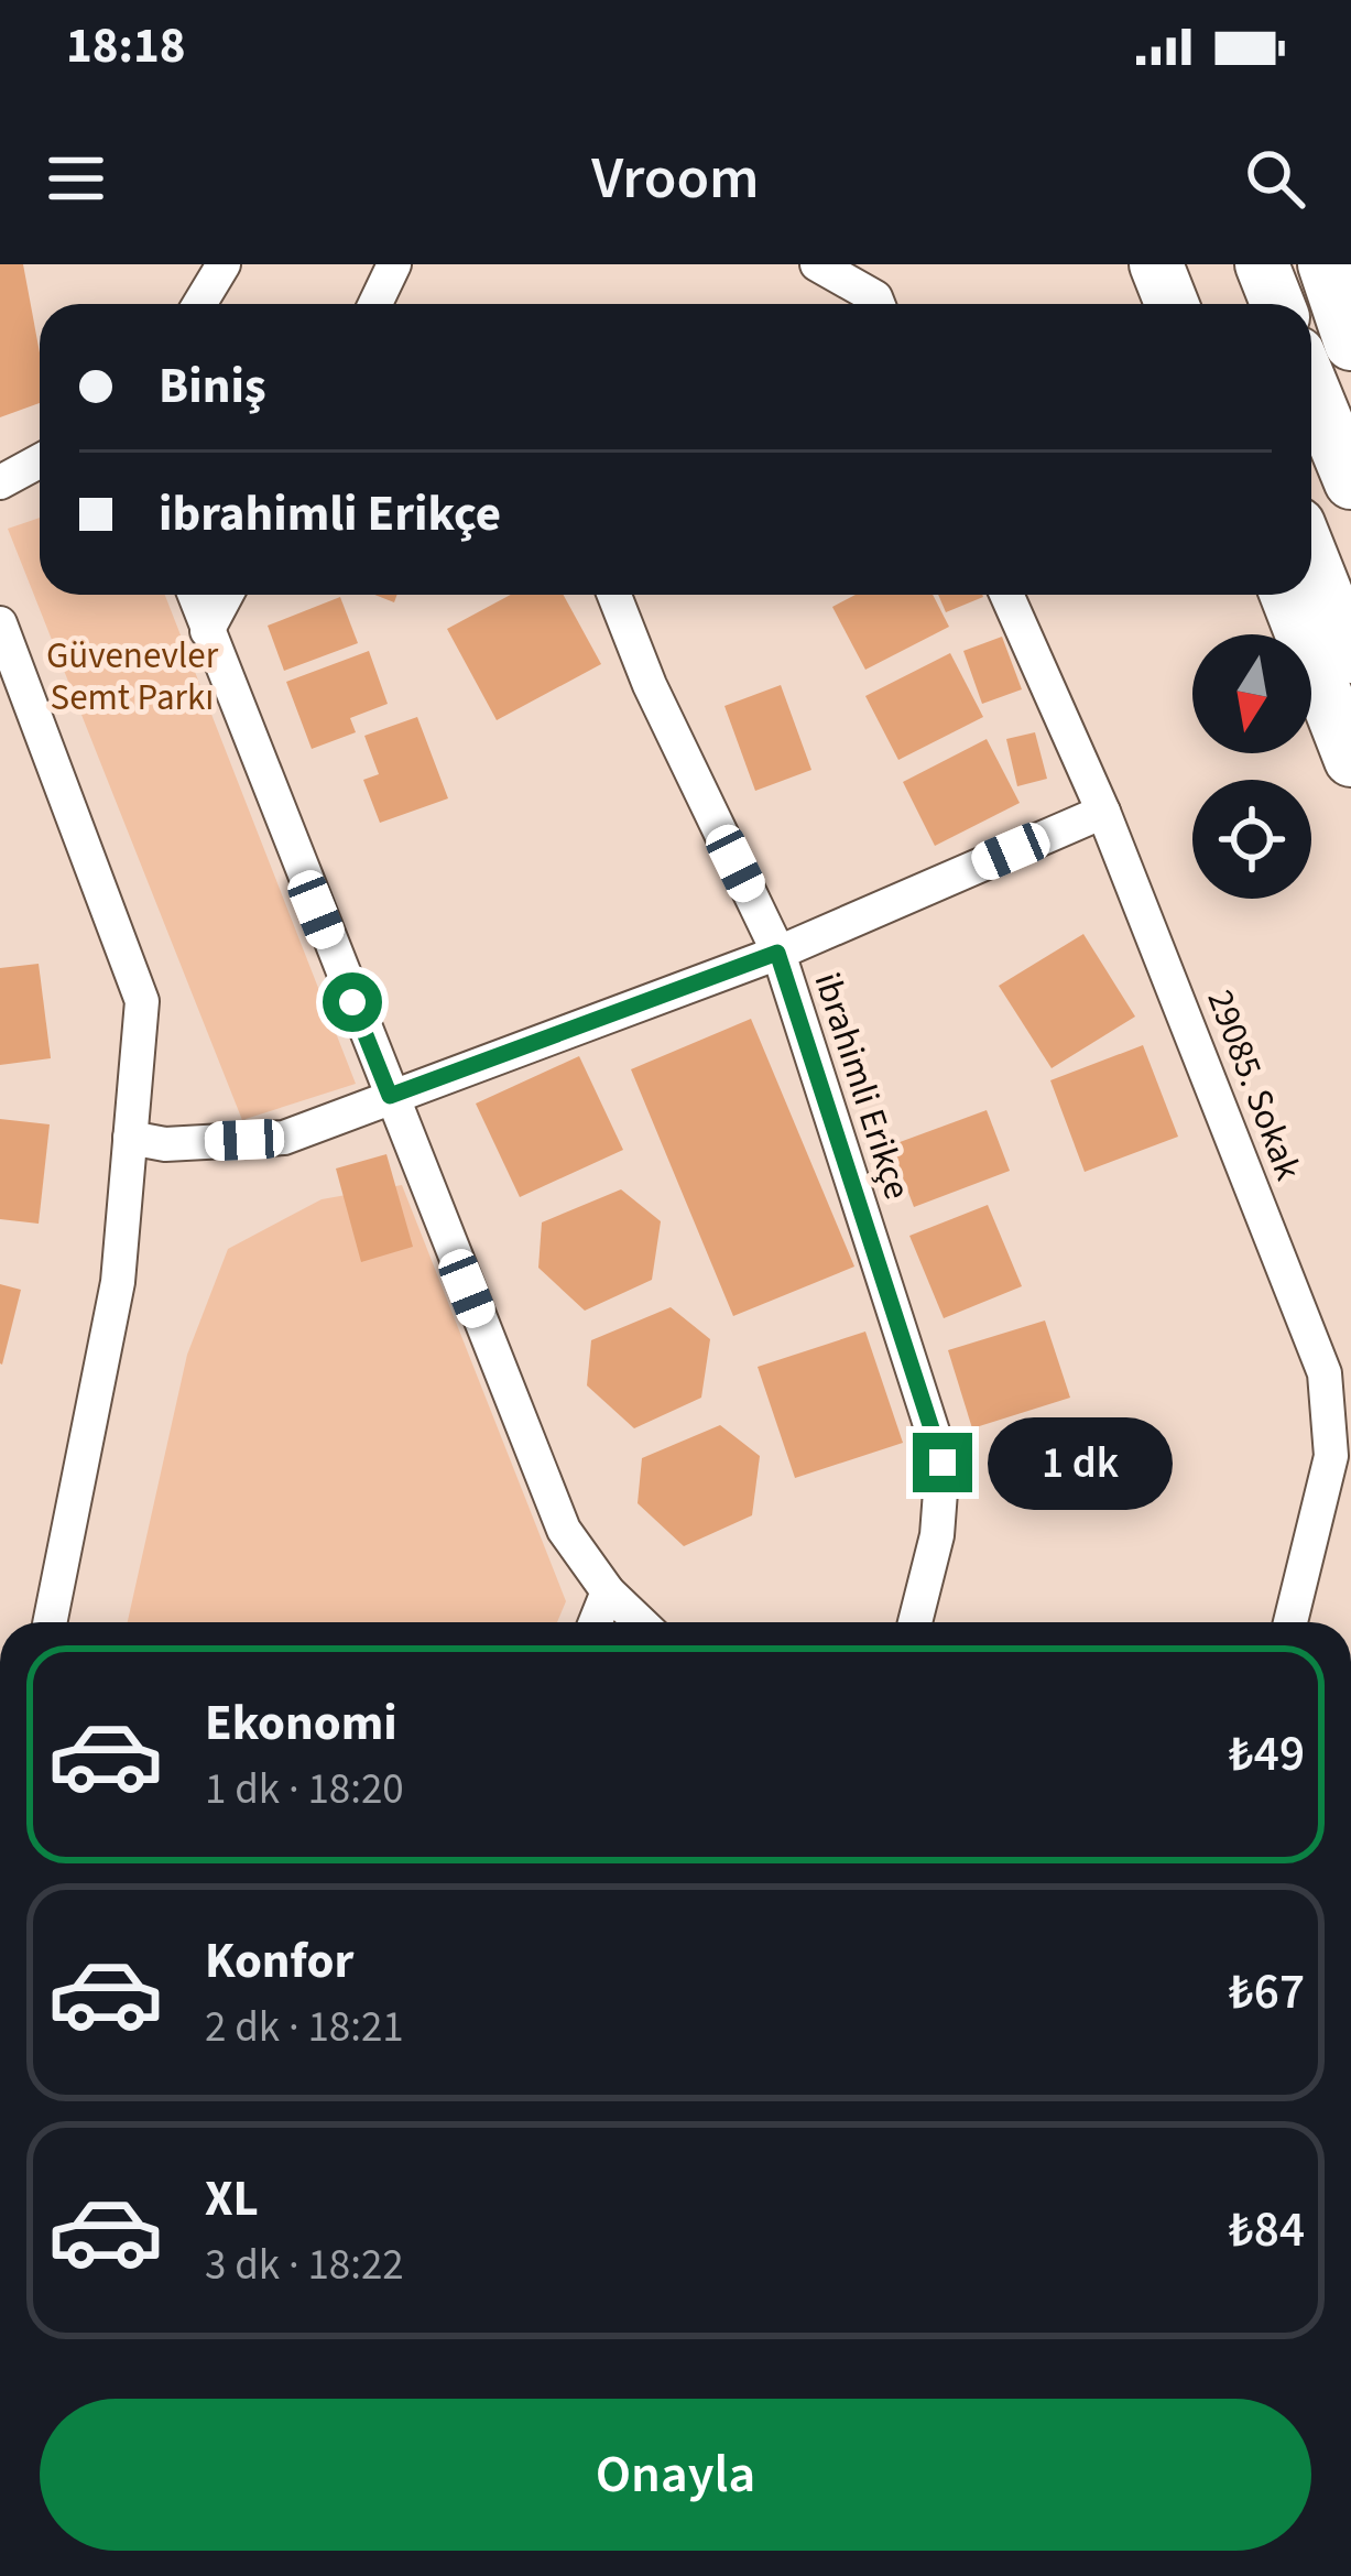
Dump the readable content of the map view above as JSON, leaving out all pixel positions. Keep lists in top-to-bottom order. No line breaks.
{"streets":{"street":["29085. Sokak","ibrahimli Erikçe"]},"parks":["Güvenevler Semt Parkı"],"north":"bottom","page":{"status":"18:18","header":"Vroom","banner":["Biniş","ibrahimli Erikçe"],"bubble":"1 dk","list":[{"name":"Ekonomi","note":"1 dk · 18:20","value":"₺49"},{"name":"Konfor","note":"2 dk · 18:21","value":"₺67"},{"name":"XL","note":"3 dk · 18:22","value":"₺84"}],"buttons":"Onayla"}}
